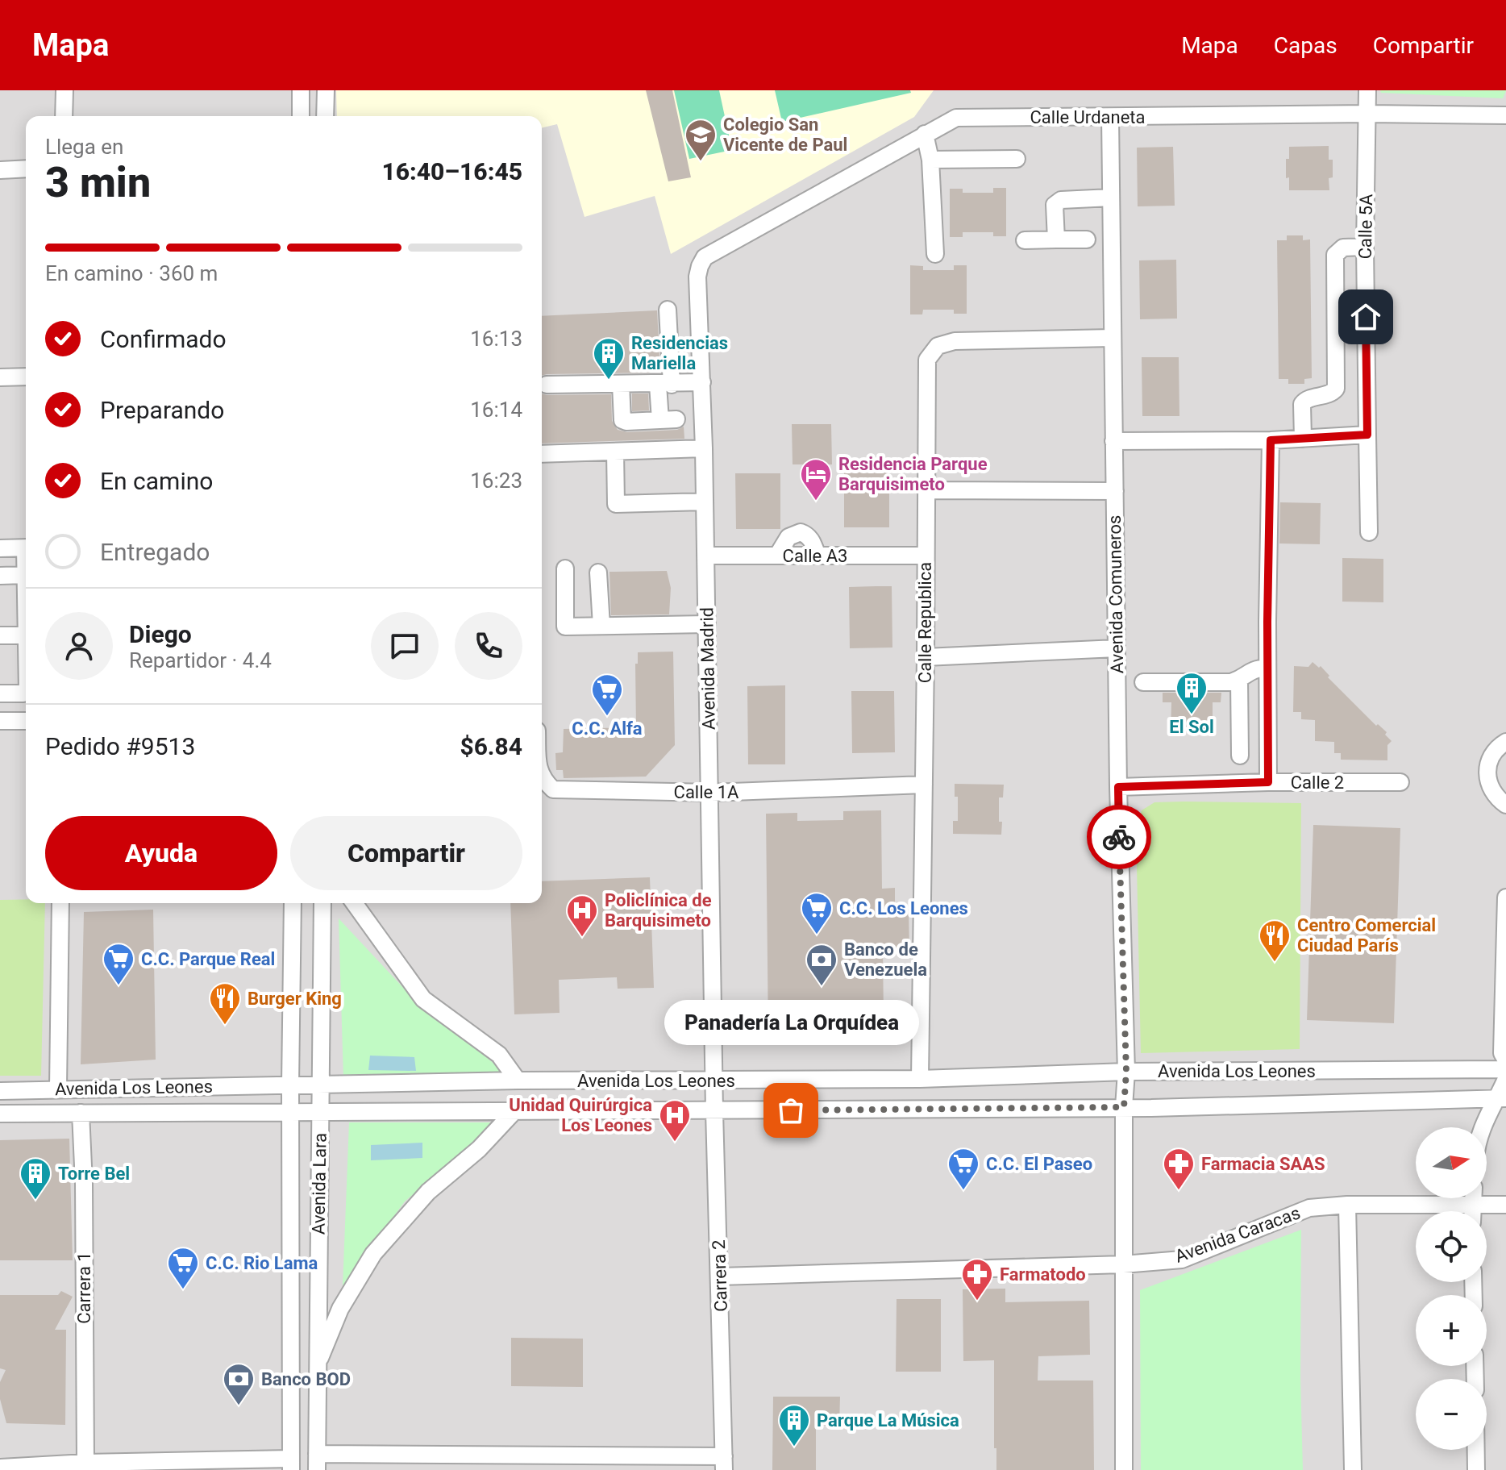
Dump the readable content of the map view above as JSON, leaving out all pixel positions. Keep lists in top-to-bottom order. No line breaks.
{"streets":{"street":["Calle Urdaneta","Calle 5A","Calle A3","Avenida Comuneros","Calle Republica","Avenida Madrid","Calle 2","Calle 1A","Avenida Los Leones","Avenida Lara","Avenida Caracas","Carrera 2","Carrera 1"]},"crossings":[["Calle Urdaneta","Calle 5A"],["Calle Urdaneta","Avenida Comuneros"],["Calle Urdaneta","Avenida Madrid"],["Calle A3","Calle Republica"],["Calle A3","Avenida Madrid"],["Avenida Comuneros","Calle Republica"],["Avenida Comuneros","Calle 2"],["Avenida Comuneros","Avenida Los Leones"],["Avenida Comuneros","Avenida Caracas"],["Calle Republica","Calle 1A"],["Calle Republica","Avenida Los Leones"],["Avenida Madrid","Calle 1A"],["Avenida Madrid","Avenida Los Leones"],["Avenida Madrid","Carrera 2"],["Avenida Los Leones","Avenida Lara"],["Avenida Los Leones","Carrera 2"],["Avenida Los Leones","Carrera 1"],["Avenida Caracas","Carrera 2"]],"places":{"school or university":["Colegio San Vicente de Paul"],"building":["Residencias Mariella","El Sol","Torre Bel","Parque La Música"],"hotel":["Residencia Parque Barquisimeto"],"supermarket":["C.C. Alfa","C.C. Los Leones","C.C. Parque Real","C.C. El Paseo","C.C. Rio Lama"],"hospital":["Policlínica de Barquisimeto","Unidad Quirúrgica Los Leones"],"restaurant":["Centro Comercial Ciudad París","Burger King"],"bank":["Banco de Venezuela","Banco BOD"],"other":["Panadería La Orquídea"],"pharmacy":["Farmacia SAAS","Farmatodo"]},"north":"right","page":{"header":"Mapa","nav":["Mapa","Capas","Compartir"],"heading":["3 min","Llega en","16:40–16:45"],"panel":["Diego","Repartidor · 4.4","Pedido #9513","$6.84"],"bar":"En camino · 360 m","list":[["Confirmado","16:13"],["Preparando","16:14"],["En camino","16:23"],"Entregado"],"buttons":["Ayuda","Compartir"],"bubble":"Panadería La Orquídea","map_buttons":["+","−"]}}
